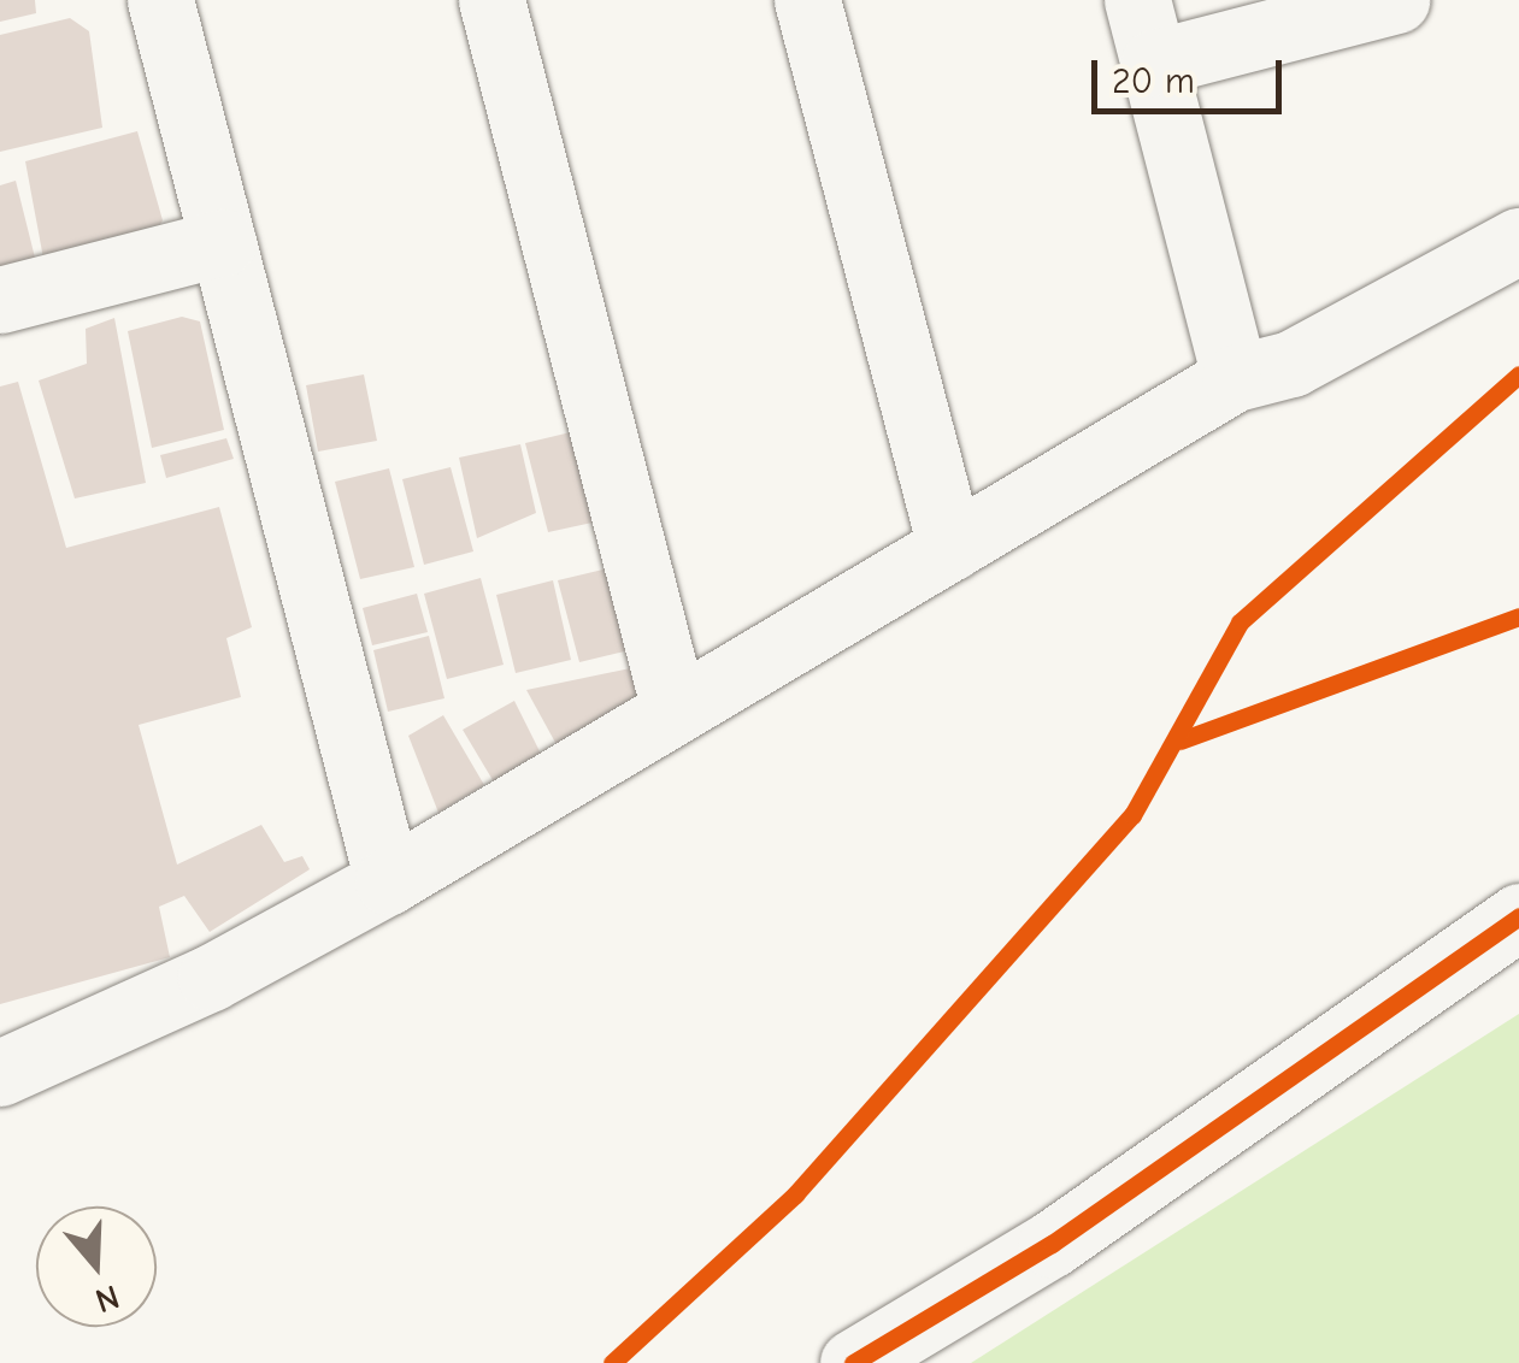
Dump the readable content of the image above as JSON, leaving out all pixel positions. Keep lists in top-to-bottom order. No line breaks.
{"scale_bar":"20 m","north":"bottom"}
